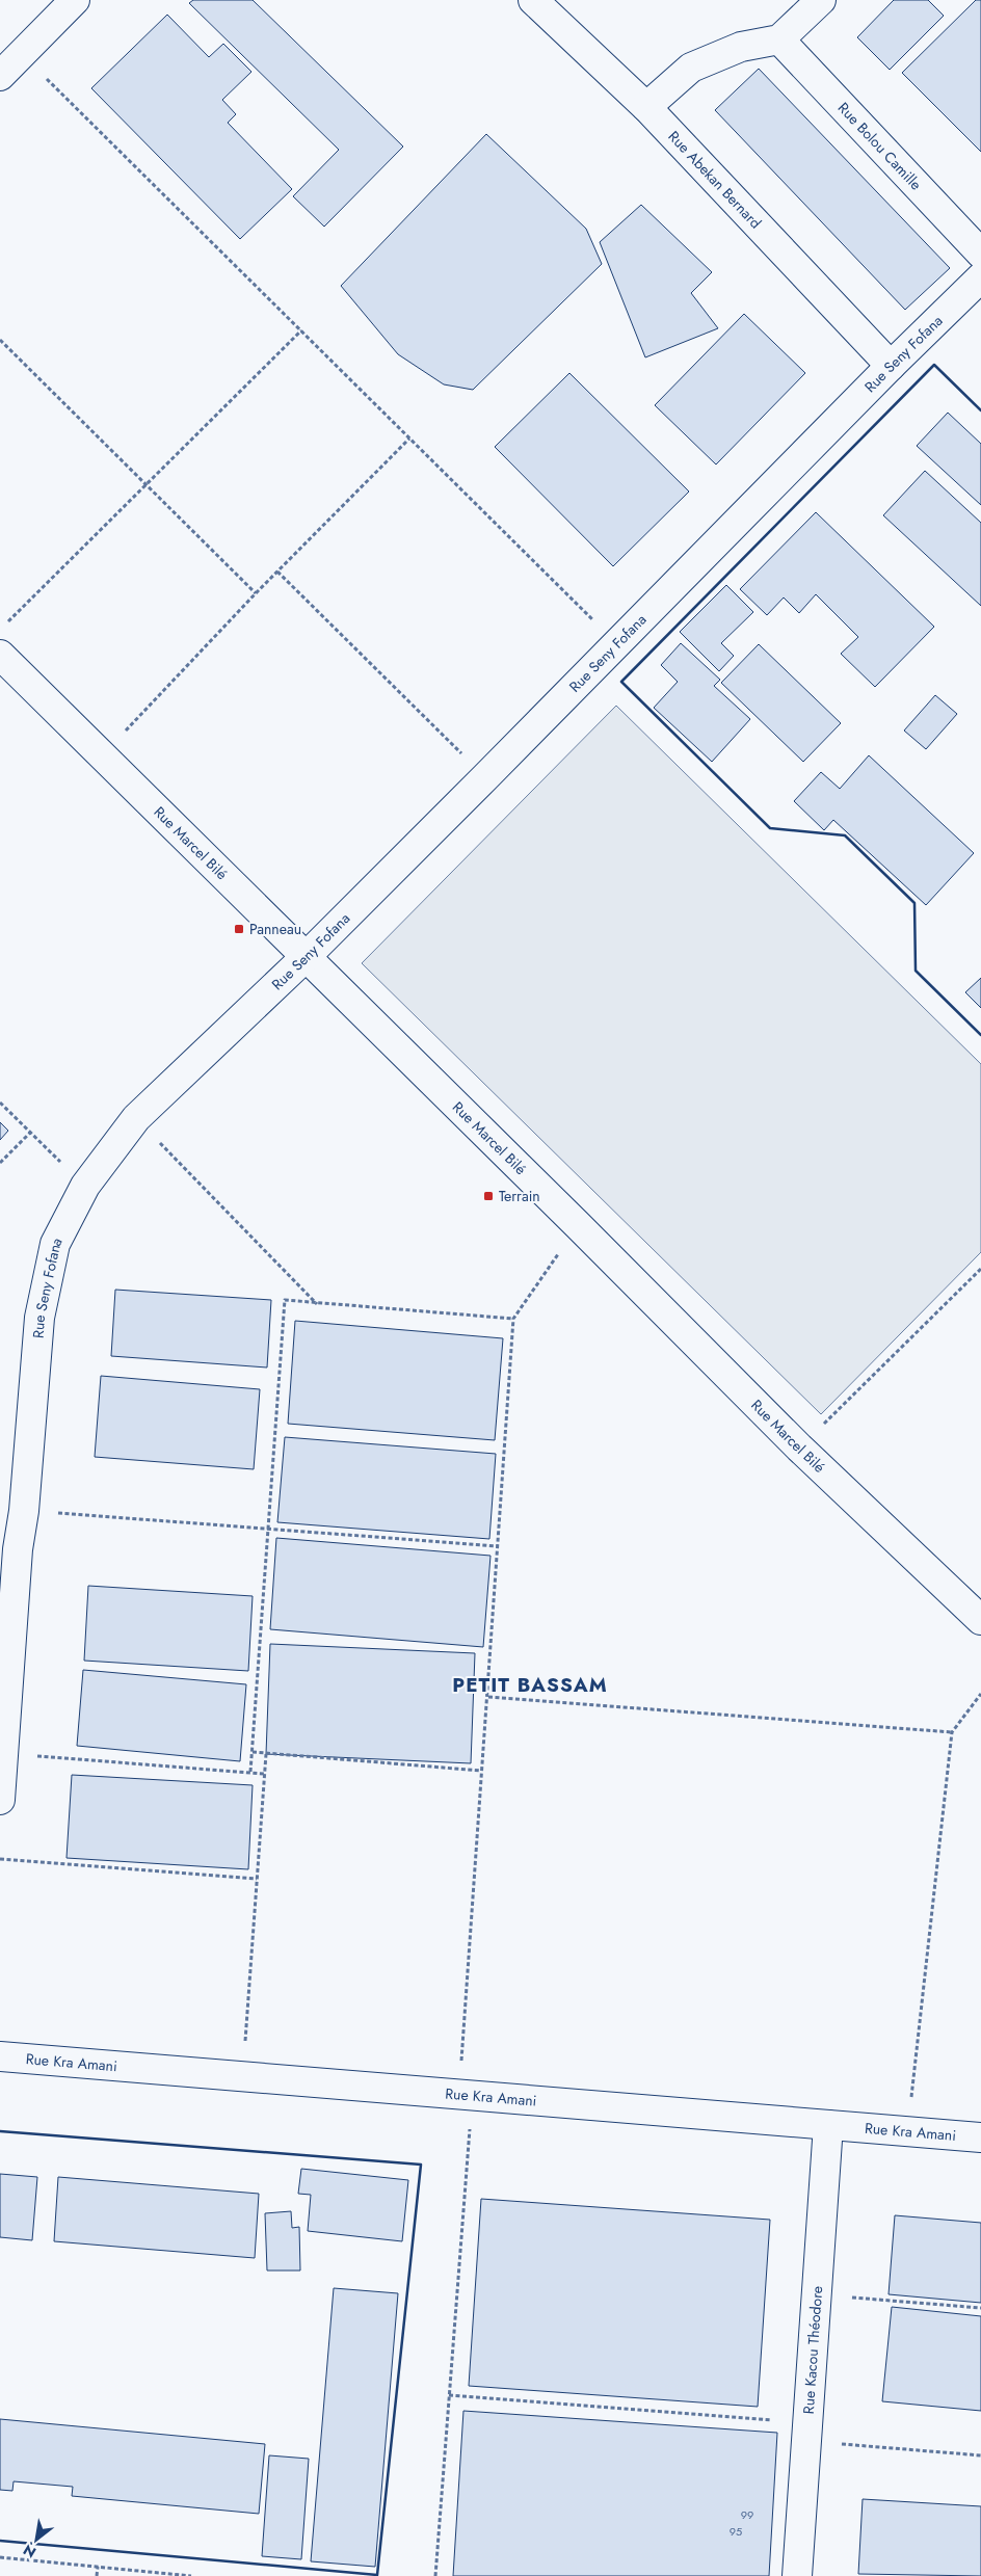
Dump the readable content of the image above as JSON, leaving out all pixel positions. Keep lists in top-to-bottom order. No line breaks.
{"streets":{"street":["Rue Bolou Camille","Rue Abekan Bernard","Rue Seny Fofana","Rue Marcel Bilé","Rue Kra Amani","Rue Kacou Théodore"]},"crossings":[["Rue Abekan Bernard","Rue Seny Fofana"],["Rue Seny Fofana","Rue Marcel Bilé"],["Rue Kra Amani","Rue Kacou Théodore"]],"districts":["PETIT BASSAM"],"places":{"transit":["Panneau","Terrain"]},"house_numbers":["99","95"],"north":"bottom left"}
